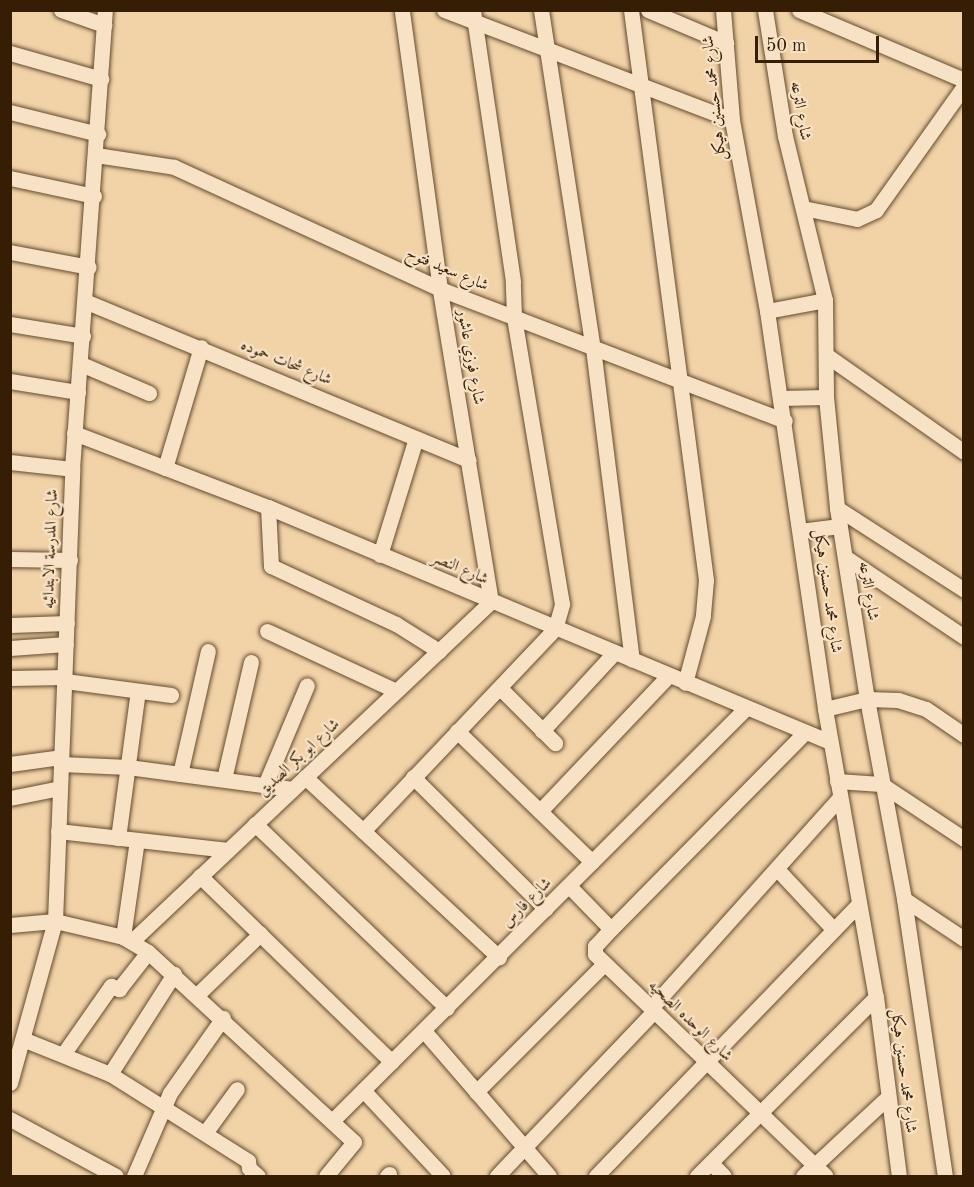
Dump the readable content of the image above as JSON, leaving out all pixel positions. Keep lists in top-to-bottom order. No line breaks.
{"streets":{"street":["شارع محمد حسنين هيكل","شارع الترعه","شارع سعيد فتوح","شارع فوزي عاشور","شارع شحات حموده","شارع المدرسة الابتدائيه","شارع النصر","شارع ابو بكر الصديق","شارع فارس","شارع الوحده الصحيه"]},"crossings":[["شارع محمد حسنين هيكل","شارع سعيد فتوح"],["شارع محمد حسنين هيكل","شارع النصر"],["شارع سعيد فتوح","شارع فوزي عاشور"],["شارع سعيد فتوح","شارع المدرسة الابتدائيه"],["شارع فوزي عاشور","شارع شحات حموده"],["شارع فوزي عاشور","شارع النصر"],["شارع فوزي عاشور","شارع ابو بكر الصديق"],["شارع شحات حموده","شارع المدرسة الابتدائيه"],["شارع المدرسة الابتدائيه","شارع النصر"],["شارع النصر","شارع ابو بكر الصديق"],["شارع النصر","شارع فارس"]],"scale_bar":"50 m"}
